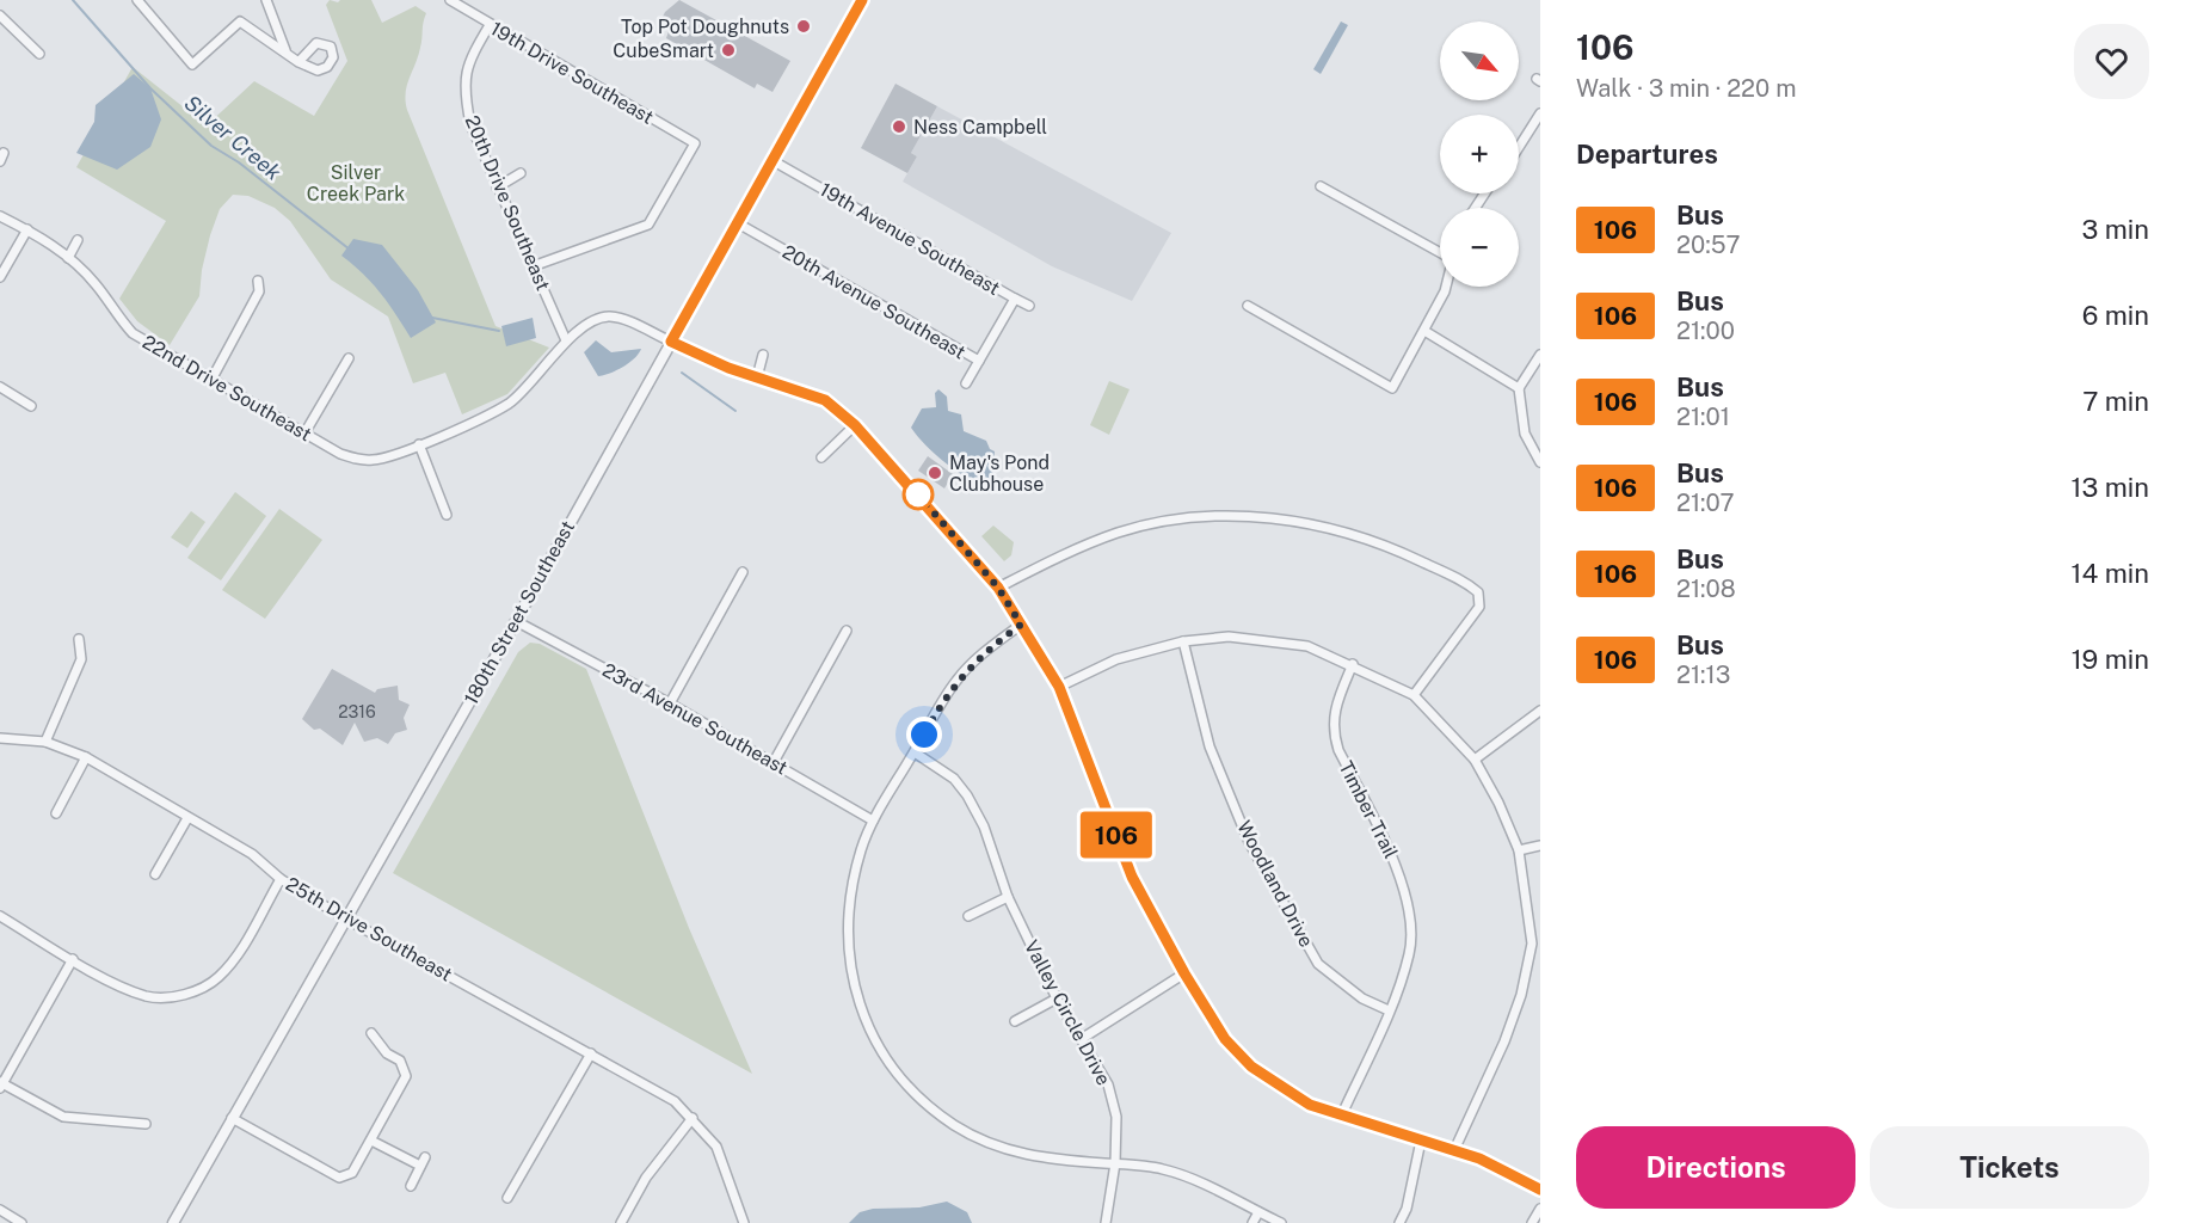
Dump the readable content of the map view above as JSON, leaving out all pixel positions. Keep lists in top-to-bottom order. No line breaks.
{"streets":{"street":["19th Drive Southeast","20th Drive Southeast","19th Avenue Southeast","20th Avenue Southeast","22nd Drive Southeast","180th Street Southeast","23rd Avenue Southeast","Timber Trail","Woodland Drive","25th Drive Southeast","Valley Circle Drive"]},"crossings":[["19th Drive Southeast","20th Drive Southeast"],["20th Drive Southeast","22nd Drive Southeast"],["19th Avenue Southeast","20th Avenue Southeast"],["19th Avenue Southeast","180th Street Southeast"],["20th Avenue Southeast","180th Street Southeast"],["22nd Drive Southeast","180th Street Southeast"],["180th Street Southeast","23rd Avenue Southeast"],["180th Street Southeast","25th Drive Southeast"],["Timber Trail","Woodland Drive"]],"water":["Silver Creek"],"parks":["Silver Creek Park"],"places":["Top Pot Doughnuts","CubeSmart","Ness Campbell","May's Pond Clubhouse"],"lines":["bus line 106"],"house_numbers":["2316"],"north":"bottom right","page":{"on_map":"106","heading":[["106","Walk · 3 min · 220 m"],"Departures"],"map_buttons":["+","−"],"list":[{"mark":"106","name":"Bus","note":"20:57","value":"3 min"},{"mark":"106","name":"Bus","note":"21:00","value":"6 min"},{"mark":"106","name":"Bus","note":"21:01","value":"7 min"},{"mark":"106","name":"Bus","note":"21:07","value":"13 min"},{"mark":"106","name":"Bus","note":"21:08","value":"14 min"},{"mark":"106","name":"Bus","note":"21:13","value":"19 min"}],"buttons":["Directions","Tickets"]}}
